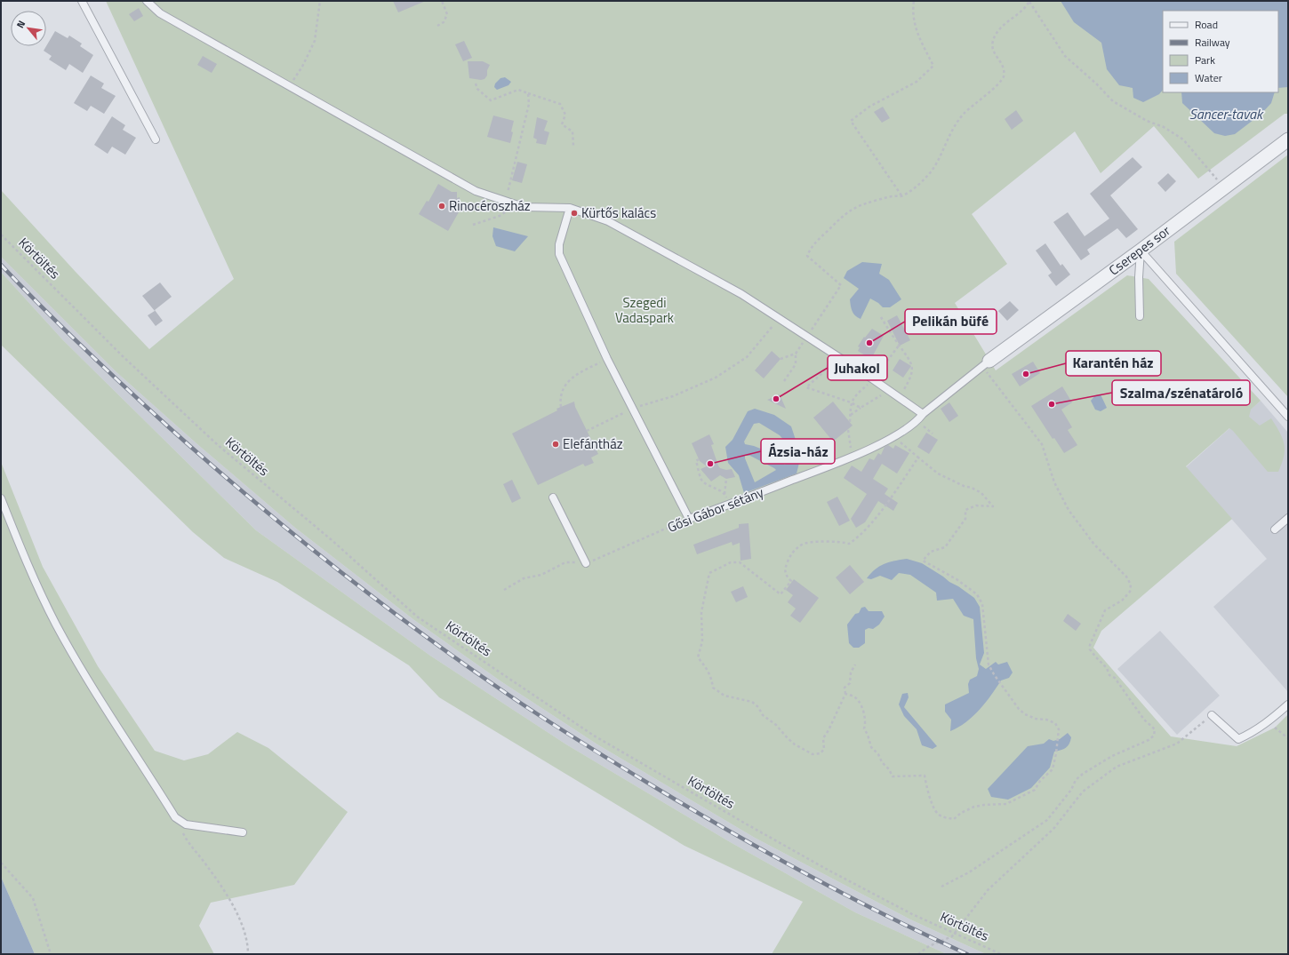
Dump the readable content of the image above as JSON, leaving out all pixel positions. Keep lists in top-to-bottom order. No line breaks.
{"streets":{"street":["Cserepes sor"],"lane":["Gősi Gábor sétány"],"path":["Körtöltés"]},"crossings":[["Cserepes sor","Gősi Gábor sétány"]],"water":["Sancer-tavak"],"parks":["Szegedi Vadaspark"],"places":["Rinocéroszház","Kürtős kalács","Pelikán büfé","Karantén ház","Juhakol","Szalma/szénatároló","Elefántház","Ázsia-ház"],"legend":["Road","Railway","Park","Water"],"north":"top left"}
